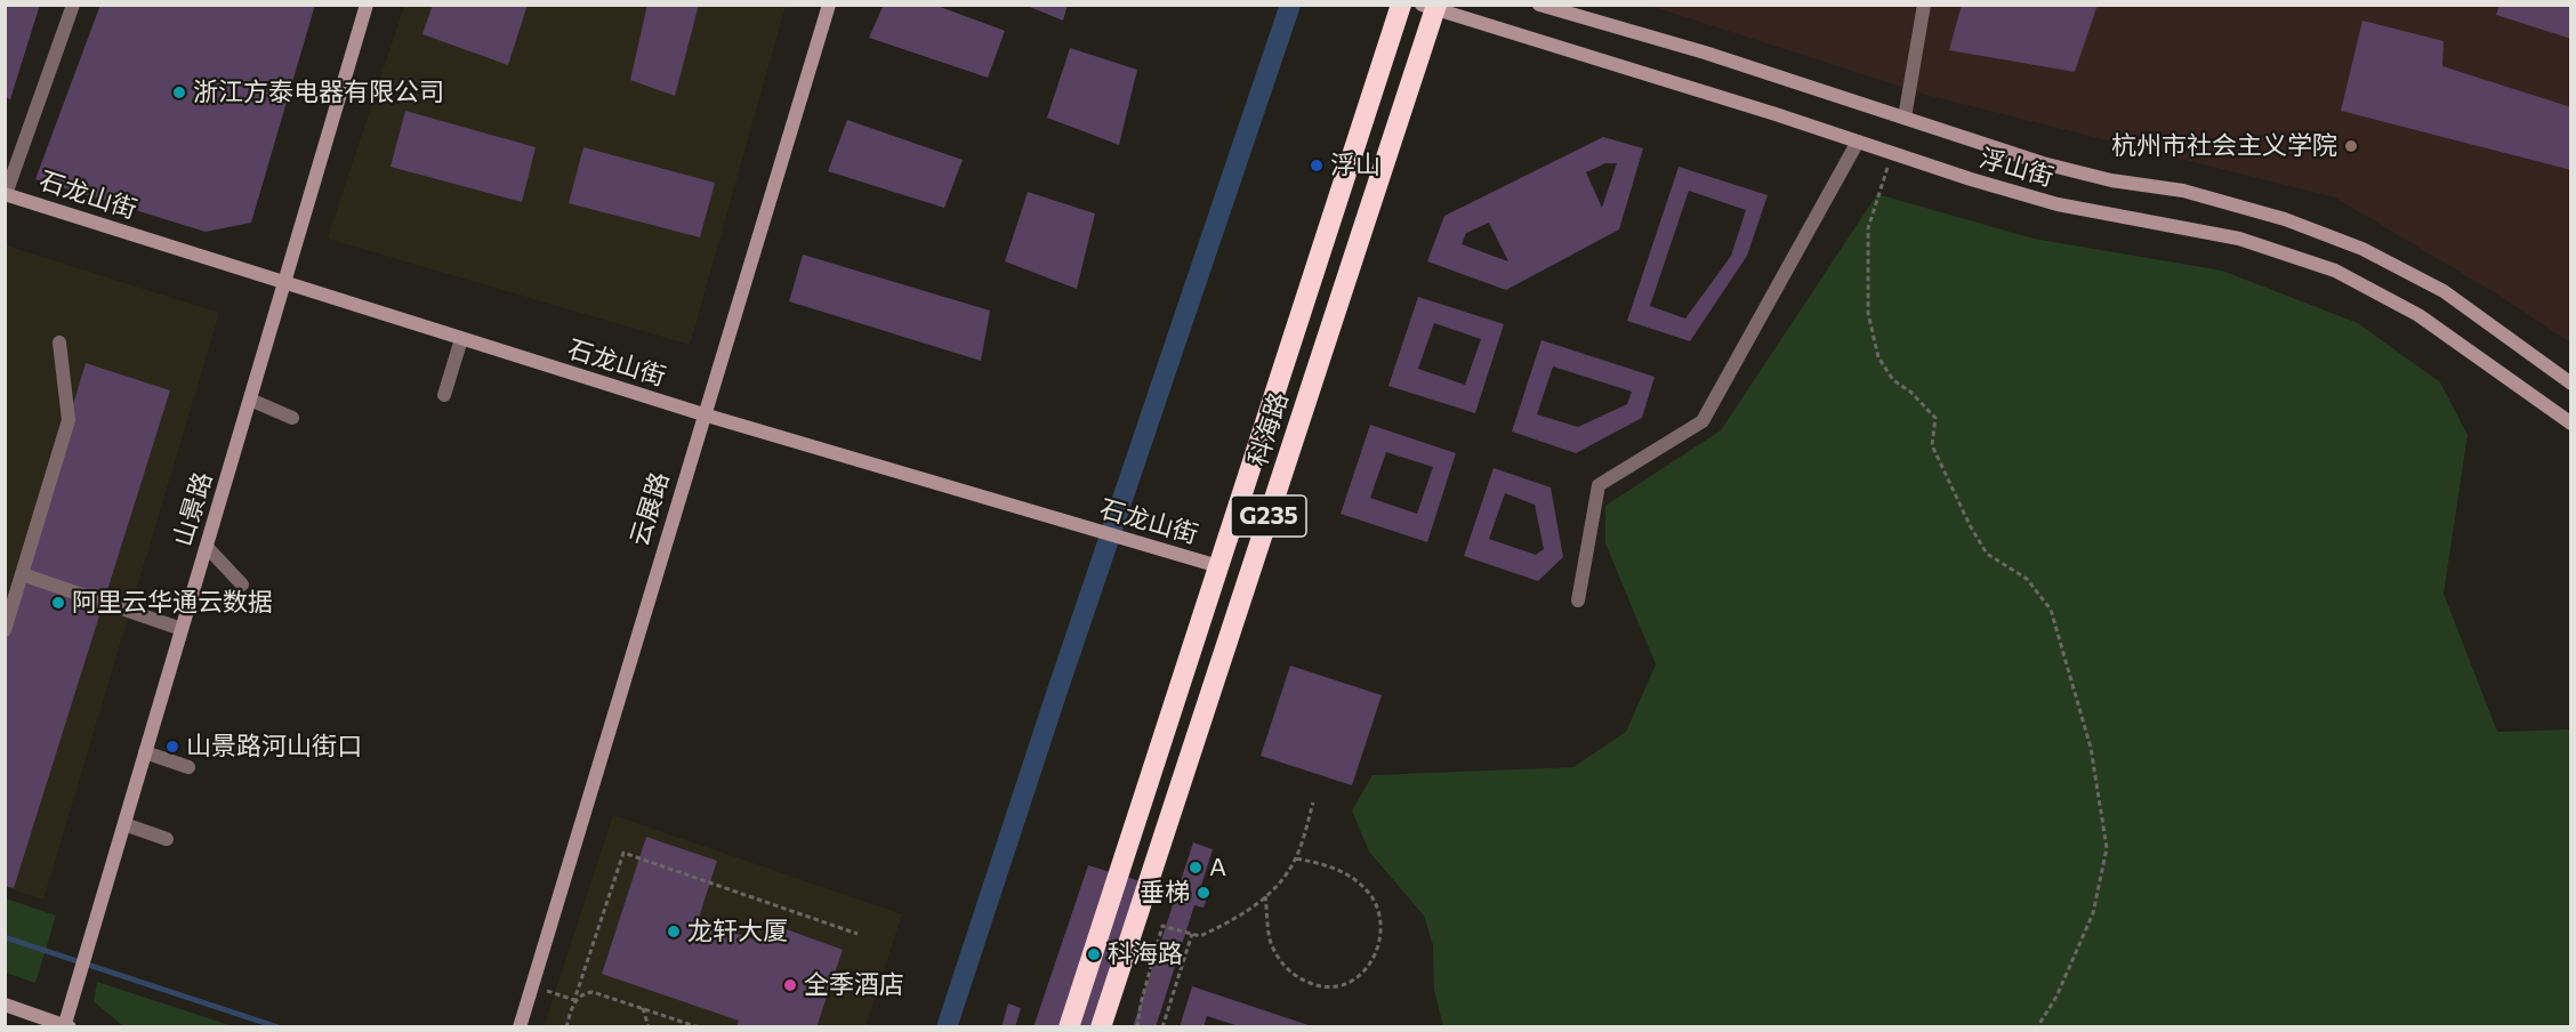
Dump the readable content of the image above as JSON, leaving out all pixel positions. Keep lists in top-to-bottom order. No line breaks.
{"streets":{"highway":["科海路","G235"],"street":["浮山街","石龙山街","山景路","云展路"]},"crossings":[["浮山街","科海路"],["石龙山街","科海路"],["石龙山街","山景路"],["石龙山街","云展路"]],"places":["浙江方泰电器有限公司","杭州市社会主义学院","浮山","阿里云华通云数据","山景路河山街口","A","垂梯","龙轩大厦","科海路","全季酒店"]}
